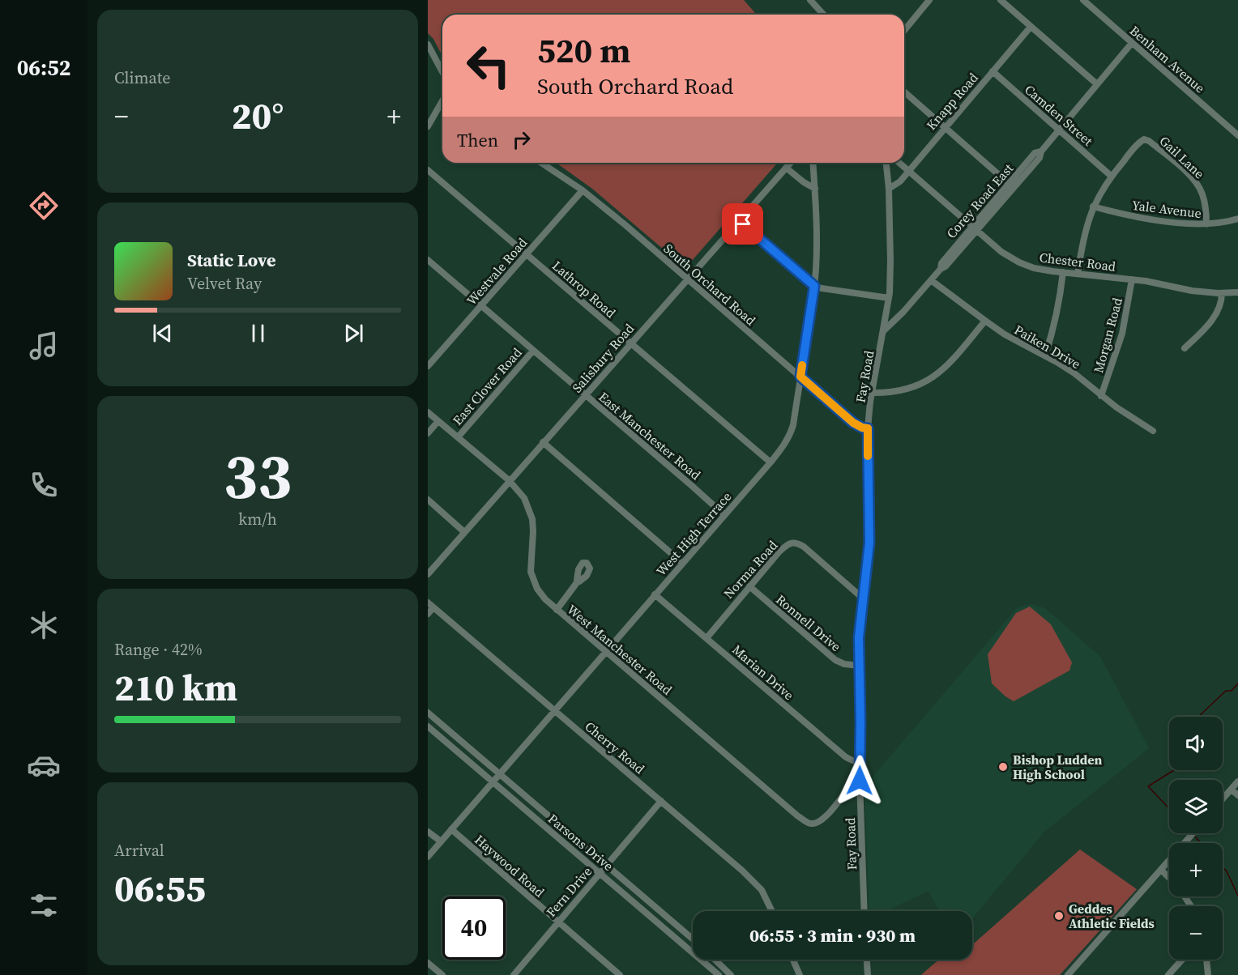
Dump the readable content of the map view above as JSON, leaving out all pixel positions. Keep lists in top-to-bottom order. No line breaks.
{"streets":{"street":["Benham Avenue","Knapp Road","Camden Street","Gail Lane","Corey Road East","Yale Avenue","Chester Road","Westvale Road","South Orchard Road","Lathrop Road","Morgan Road","Paiken Drive","Salisbury Road","Fay Road","East Clover Road","East Manchester Road","West High Terrace","Norma Road","Ronnell Drive","West Manchester Road","Marian Drive","Cherry Road","Parsons Drive","Haywood Road","Fern Drive"]},"crossings":[["Benham Avenue","Corey Road East"],["Knapp Road","Camden Street"],["Knapp Road","Chester Road"],["Knapp Road","Fay Road"],["Camden Street","Gail Lane"],["Camden Street","Corey Road East"],["Gail Lane","Yale Avenue"],["Corey Road East","Chester Road"],["Corey Road East","Paiken Drive"],["Corey Road East","Fay Road"],["Chester Road","Morgan Road"],["Westvale Road","South Orchard Road"],["Westvale Road","Lathrop Road"],["Westvale Road","East Manchester Road"],["South Orchard Road","Salisbury Road"],["South Orchard Road","Fay Road"],["South Orchard Road","West High Terrace"],["Lathrop Road","Salisbury Road"],["Lathrop Road","West High Terrace"],["Morgan Road","Paiken Drive"],["Salisbury Road","East Manchester Road"],["Salisbury Road","West Manchester Road"],["Fay Road","Norma Road"],["Fay Road","Ronnell Drive"],["Fay Road","West Manchester Road"],["Fay Road","Marian Drive"],["East Clover Road","East Manchester Road"],["East Clover Road","West Manchester Road"],["East Manchester Road","West High Terrace"],["West High Terrace","West Manchester Road"],["West High Terrace","Marian Drive"],["West High Terrace","Cherry Road"],["West High Terrace","Parsons Drive"],["West High Terrace","Haywood Road"],["Norma Road","Ronnell Drive"],["Norma Road","Marian Drive"],["Cherry Road","Fern Drive"],["Parsons Drive","Fern Drive"],["Haywood Road","Fern Drive"]],"places":["Bishop Ludden High School","Geddes Athletic Fields"],"page":{"tabs":"06:52","tile":["Climate",["33","km/h"],["Range · 42%","210 km"],["Arrival","06:55"]],"turn":["520 m","South Orchard Road"],"heat":["−","20°","+"],"then":"Then","song":["Static Love","Velvet Ray"],"map_buttons":["+","−"],"limit":"40","trip":"06:55 · 3 min · 930 m"}}
